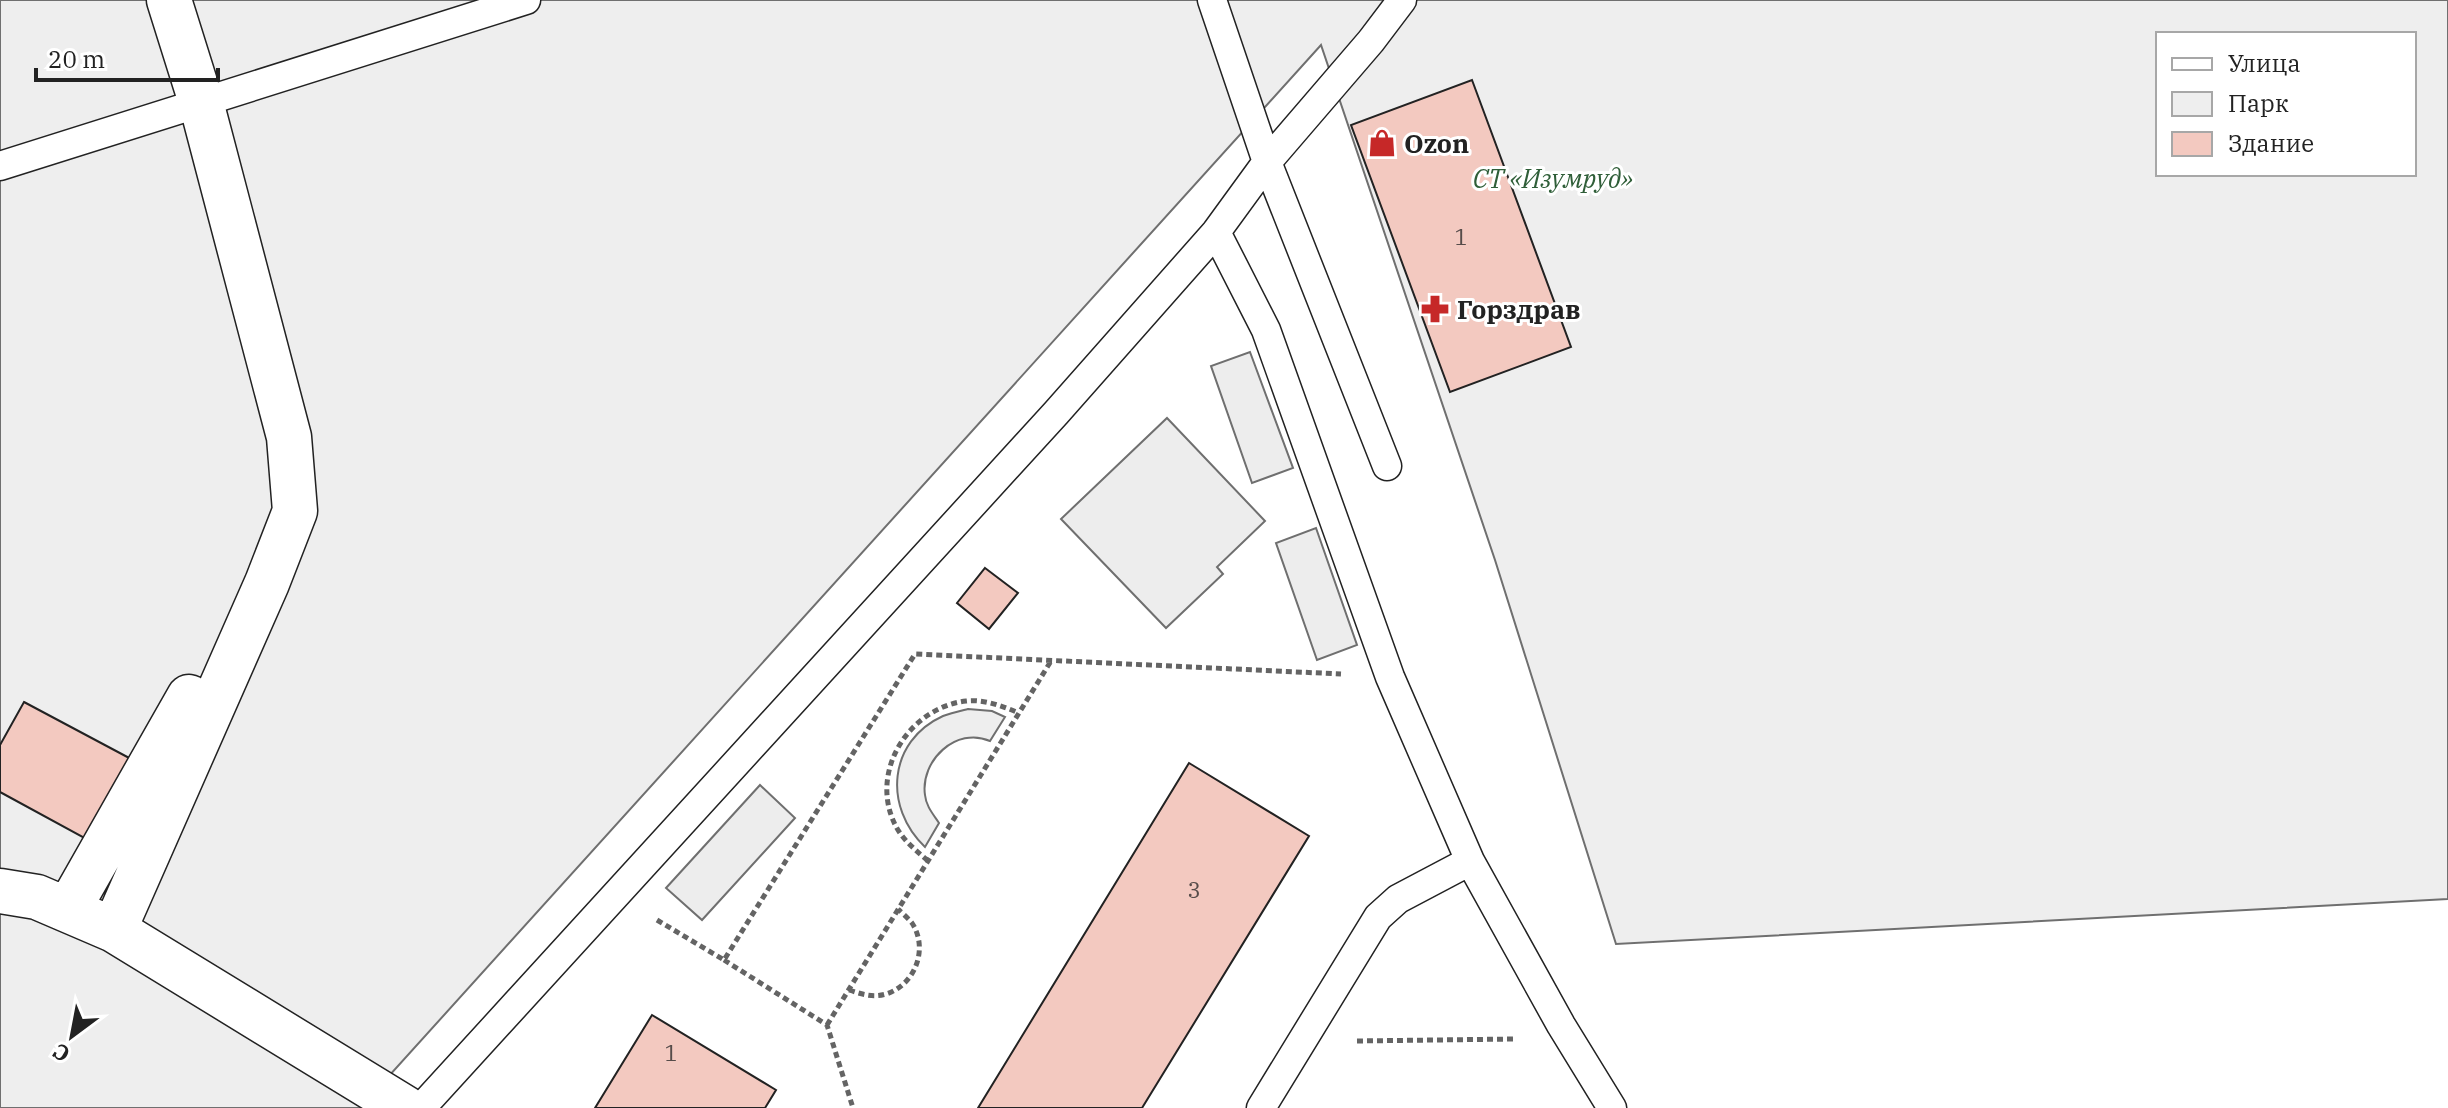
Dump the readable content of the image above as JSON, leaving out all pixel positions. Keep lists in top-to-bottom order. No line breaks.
{"parks":["СТ «Изумруд»"],"places":{"shop":["Ozon"],"pharmacy":["Горздрав"]},"house_numbers":["1","3","1"],"legend":["Улица","Парк","Здание"],"scale_bar":"20 m","north":"bottom left"}
